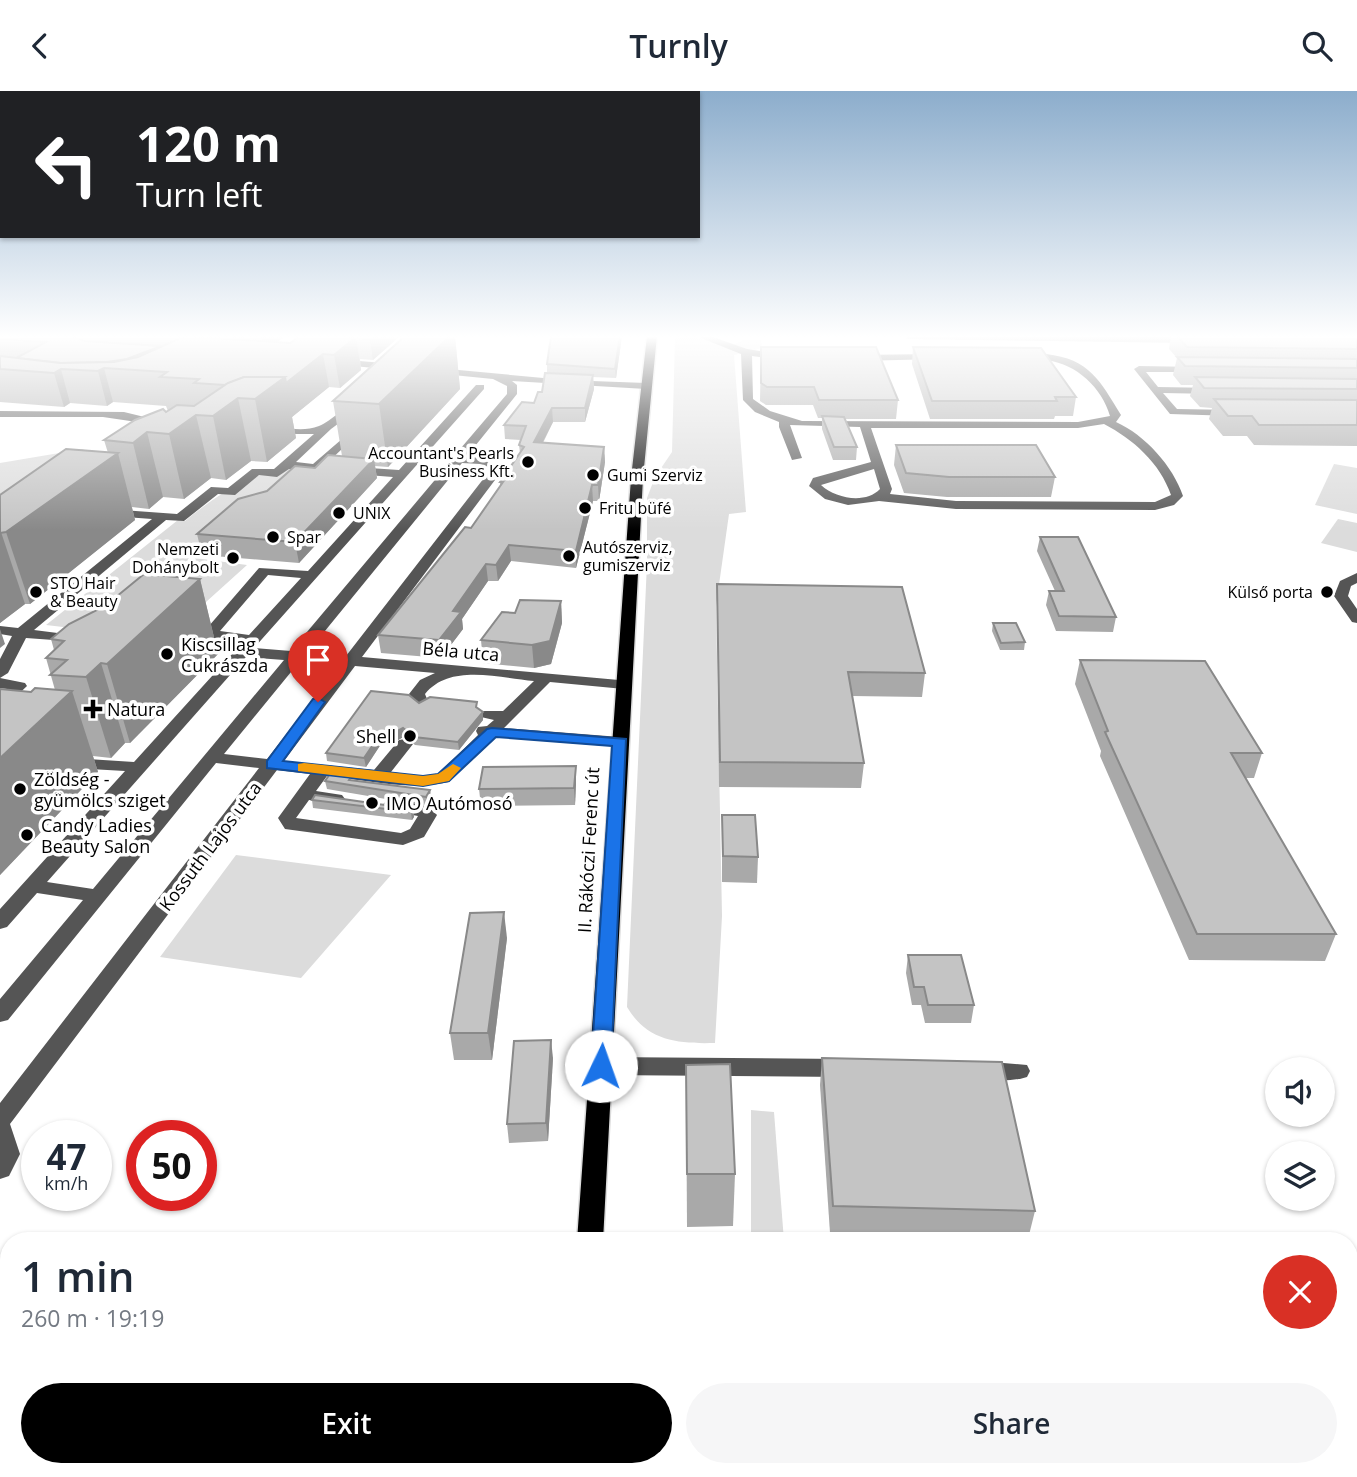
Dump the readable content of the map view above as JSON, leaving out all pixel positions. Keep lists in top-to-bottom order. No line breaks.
{"streets":{"main road":["II. Rákóczi Ferenc út"],"street":["Béla utca","Kossuth Lajos utca"]},"crossings":[["Béla utca","Kossuth Lajos utca"],["Béla utca","II. Rákóczi Ferenc út"]],"places":{"other":["Accountant's Pearls Business Kft.","Gumi Szerviz","Fritu büfé","UNIX","Spar","Autószerviz, gumiszerviz","Nemzeti Dohánybolt","STO Hair & Beauty","Külső porta","Kiscsillag Cukrászda","Shell","Zöldség - gyümölcs sziget","IMO Autómosó","Candy Ladies Beauty Salon"],"health":["Natura"]},"page":{"header":"Turnly","turn":["120 m","Turn left"],"speed":"47 km/h","limit":"50","heading":["1 min","260 m · 19:19"],"buttons":["Exit","Share"]}}
